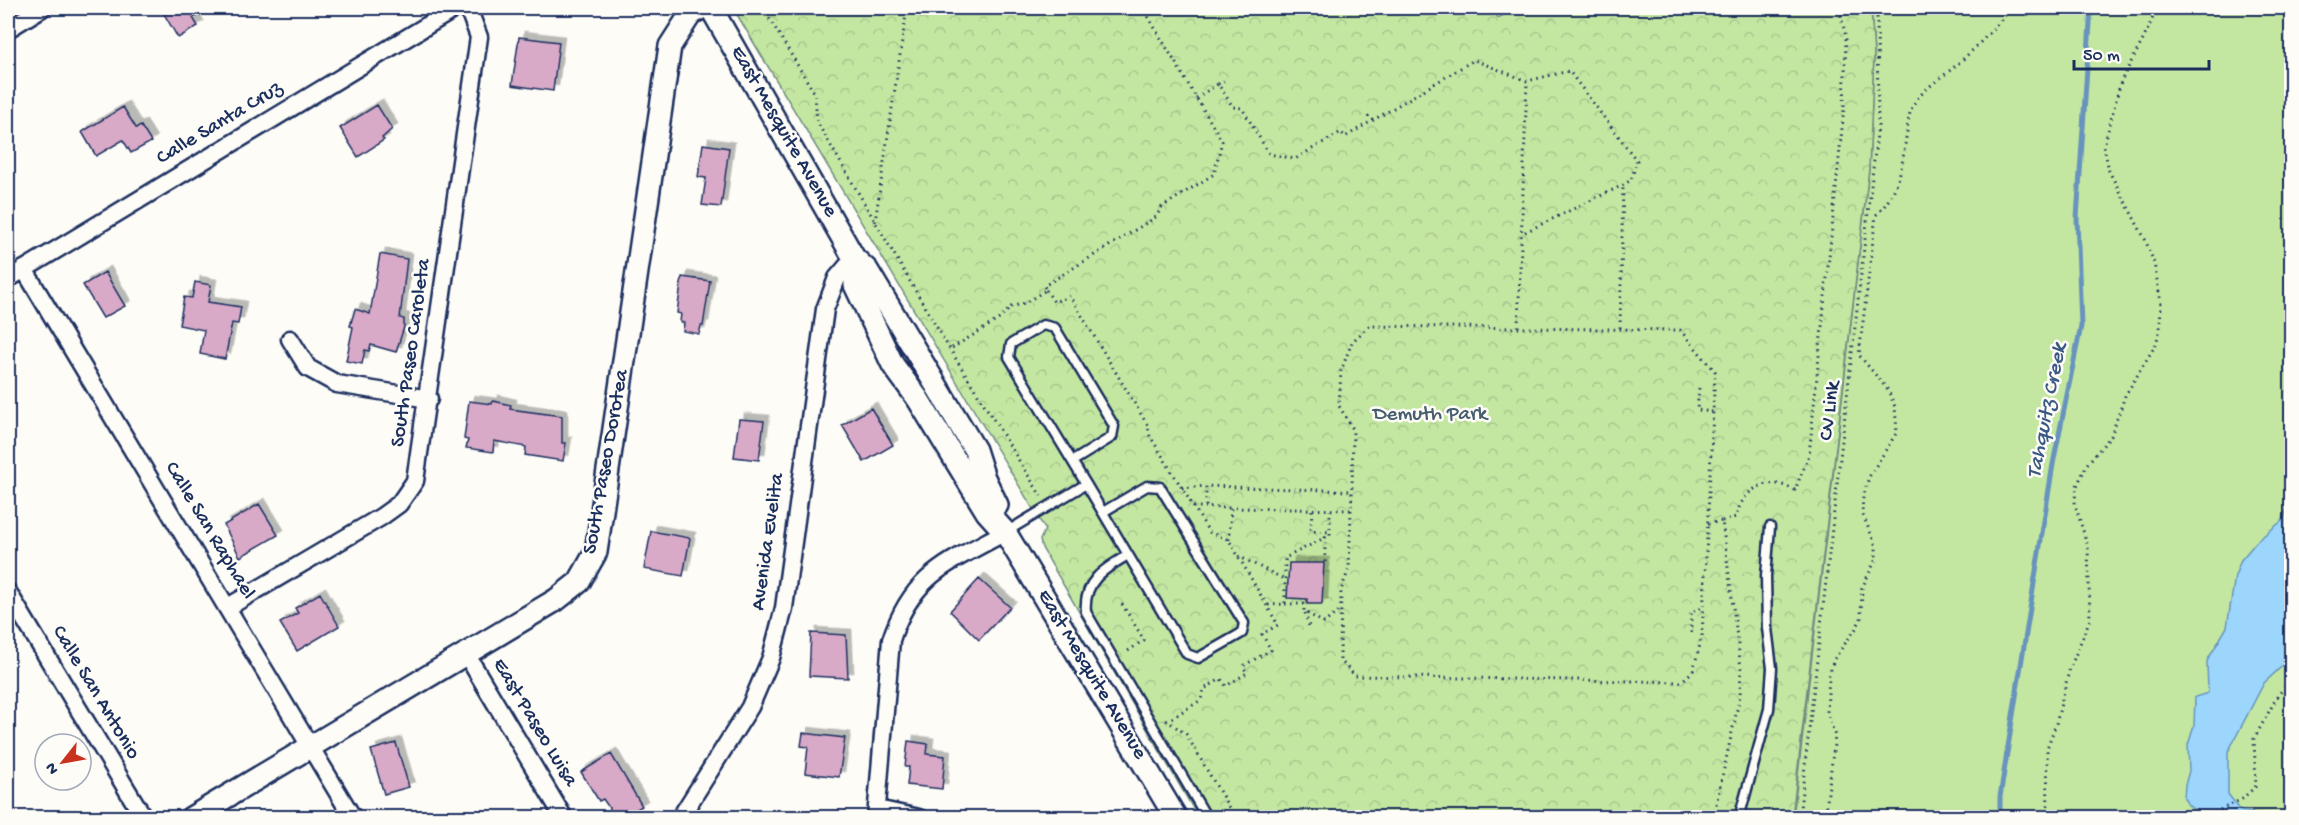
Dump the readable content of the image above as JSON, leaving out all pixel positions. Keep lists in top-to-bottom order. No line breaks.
{"streets":{"street":["Calle Santa Cruz","East Mesquite Avenue","South Paseo Caroleta","South Paseo Dorotea","Calle San Raphael","Avenida Evelita","Calle San Antonio","East Paseo Luisa"],"path":["CV Link"]},"crossings":[["Calle Santa Cruz","Calle San Raphael"],["East Mesquite Avenue","Avenida Evelita"],["South Paseo Caroleta","Calle San Raphael"],["South Paseo Dorotea","Calle San Raphael"],["South Paseo Dorotea","East Paseo Luisa"]],"water":["Tahquitz Creek"],"parks":["Demuth Park"],"scale_bar":"50 m","north":"bottom left"}
